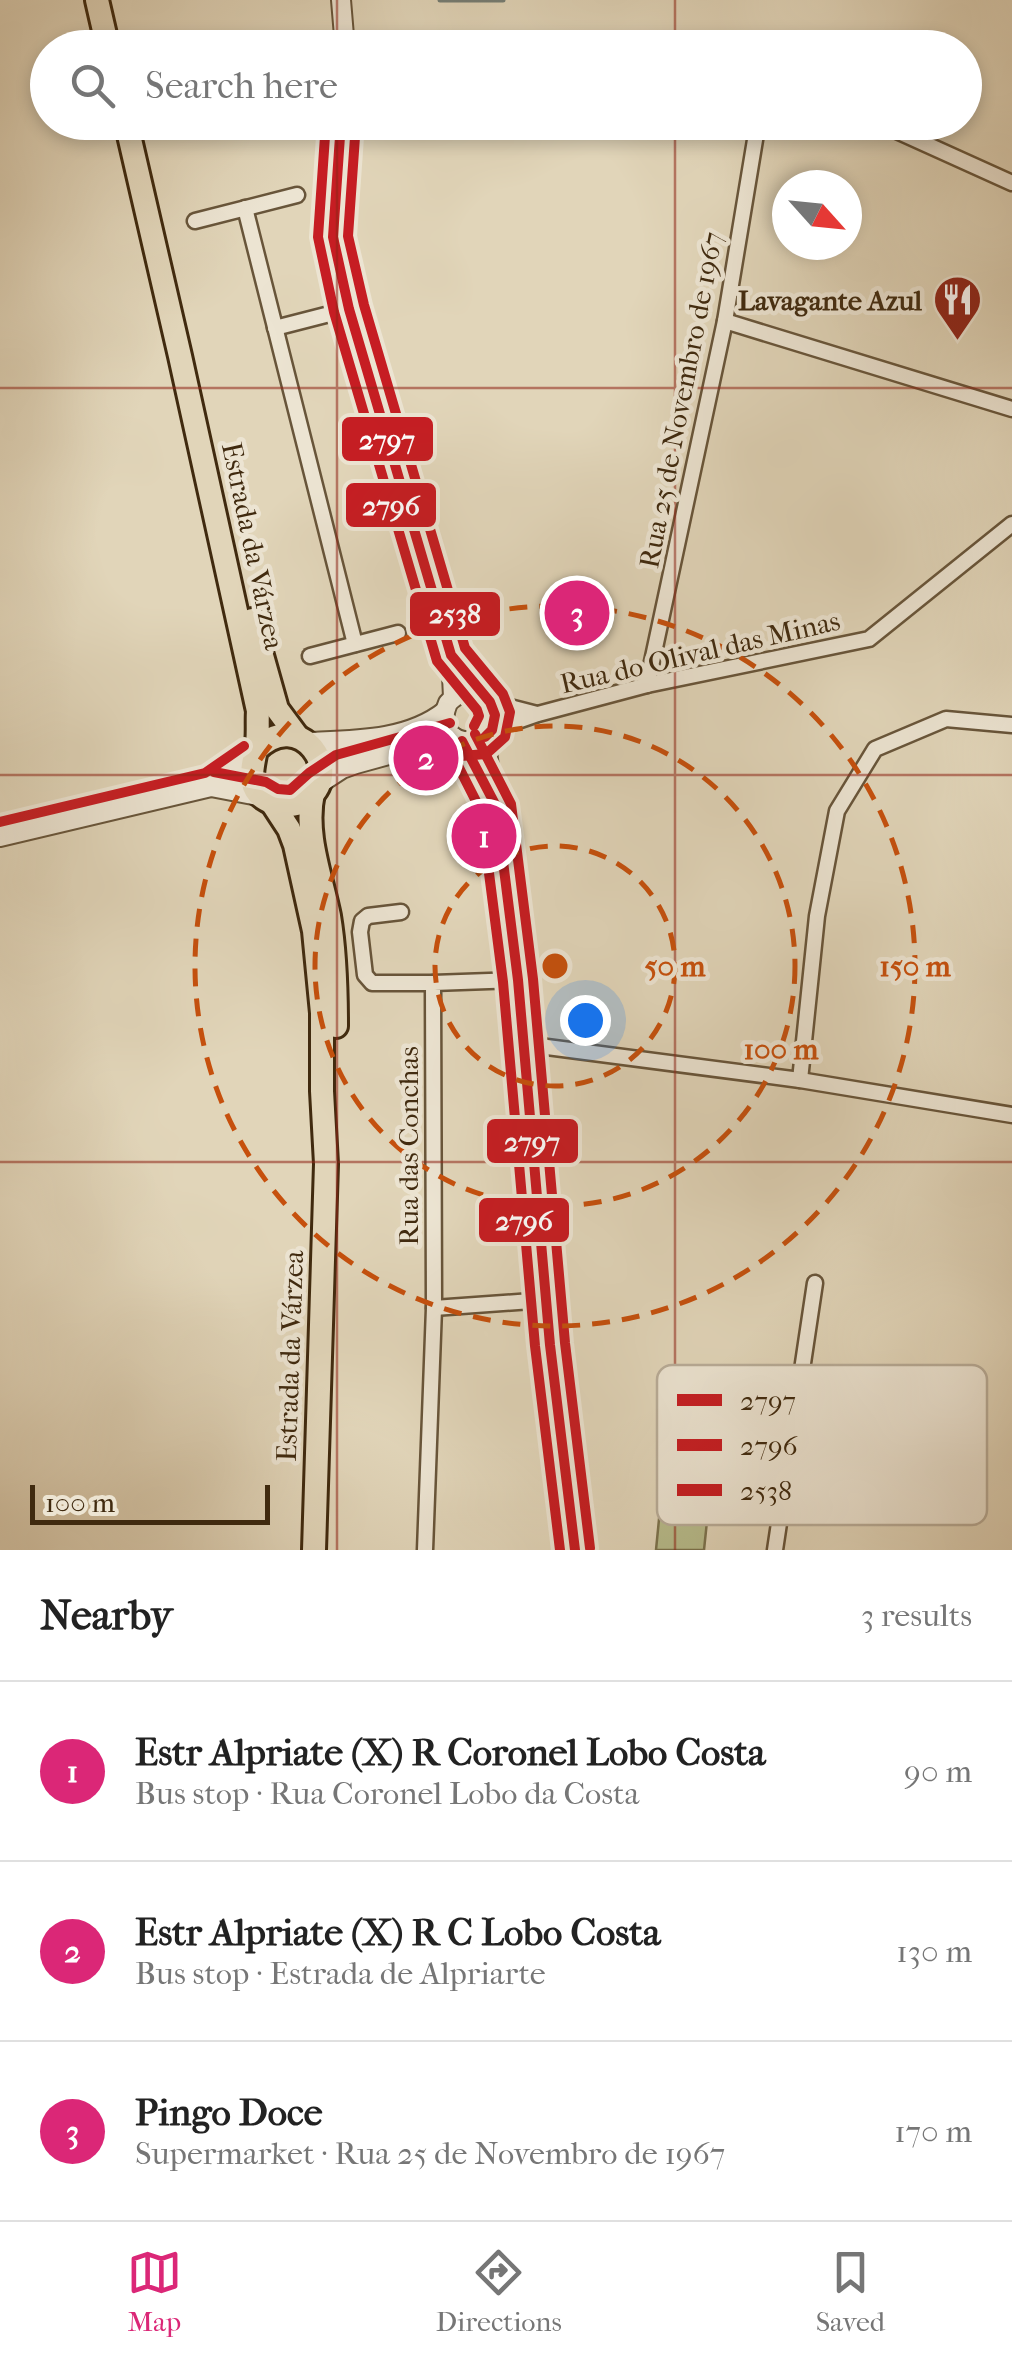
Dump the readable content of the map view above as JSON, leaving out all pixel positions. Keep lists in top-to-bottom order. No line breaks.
{"streets":{"main road":["Estrada da Várzea"],"street":["Rua 25 de Novembro de 1967","Rua do Olival das Minas","Rua das Conchas"]},"crossings":[["Rua 25 de Novembro de 1967","Rua do Olival das Minas"]],"places":{"restaurant":["Lavagante Azul"]},"lines":["transit line 2797","transit line 2796","transit line 2538"],"legend":["2797","2796","2538"],"scale_bar":"100 m","north":"bottom right","page":{"search":"Search here","pins":["3","2","1"],"scale":"100 m","heading":["Nearby","3 results"],"list":[{"mark":"1","name":"Estr Alpriate (X) R Coronel Lobo Costa","note":"Bus stop · Rua Coronel Lobo da Costa","value":"90 m"},{"mark":"2","name":"Estr Alpriate (X) R C Lobo Costa","note":"Bus stop · Estrada de Alpriarte","value":"130 m"},{"mark":"3","name":"Pingo Doce","note":"Supermarket · Rua 25 de Novembro de 1967","value":"170 m"}],"nav":["Map","Directions","Saved"]},"rings":["50 m","150 m","100 m"]}
